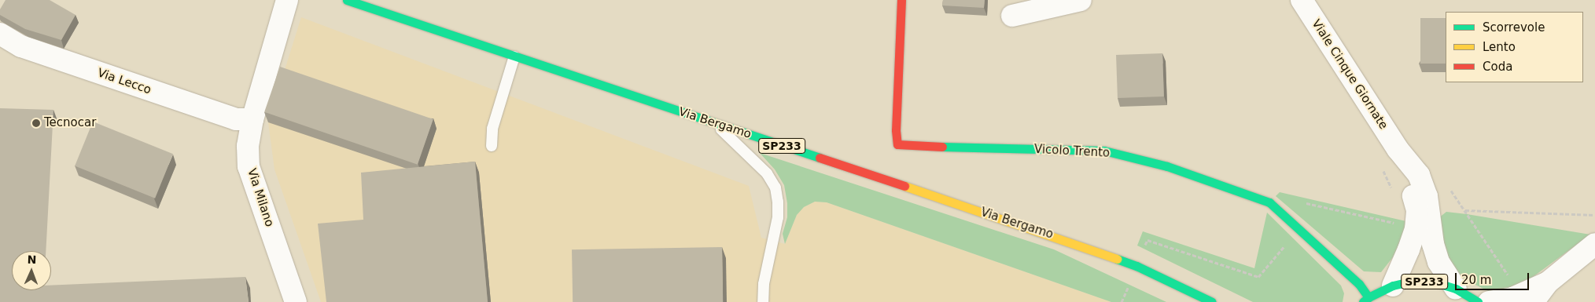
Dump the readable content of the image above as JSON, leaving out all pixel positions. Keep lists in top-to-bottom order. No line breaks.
{"streets":{"main road":["Via Bergamo","SP233","Vicolo Trento"],"street":["Viale Cinque Giornate","Via Lecco","Via Milano"]},"crossings":[["Viale Cinque Giornate","SP233"],["Via Lecco","Via Milano"],["SP233","Vicolo Trento"]],"places":["Tecnocar"],"legend":["Scorrevole","Lento","Coda"],"scale_bar":"20 m","north":"top"}
